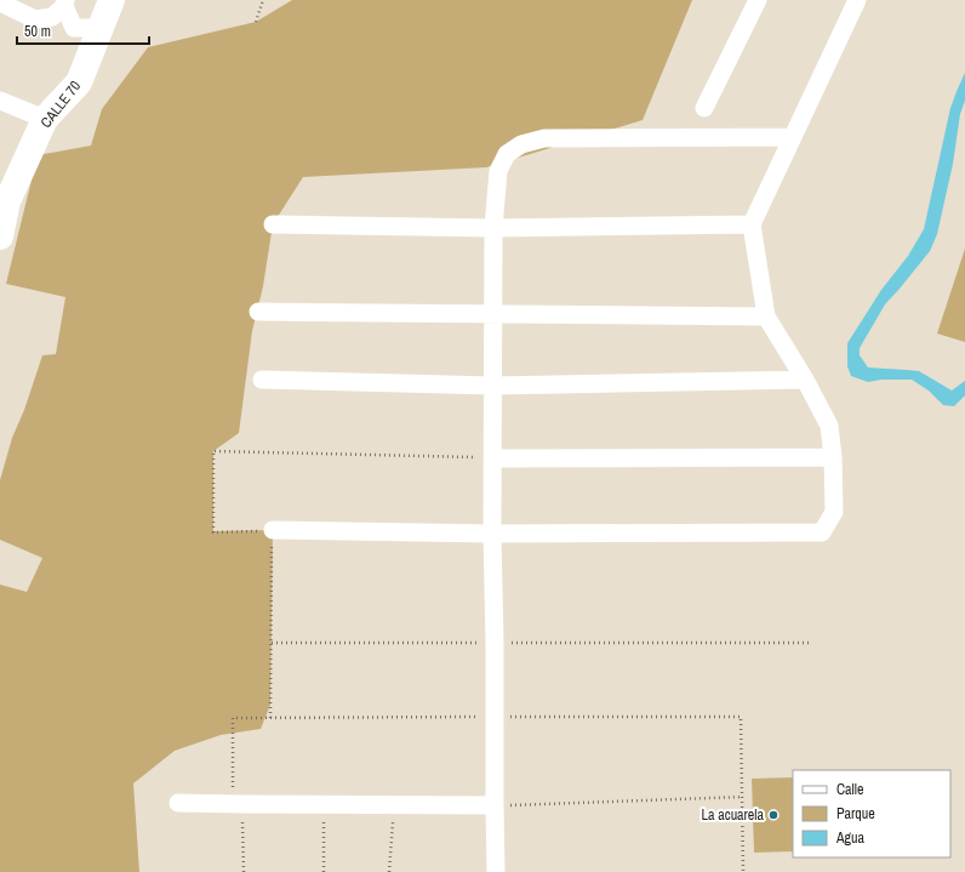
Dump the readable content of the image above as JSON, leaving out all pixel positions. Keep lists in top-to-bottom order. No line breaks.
{"streets":{"main road":["CALLE 70"]},"places":["La acuarela"],"legend":["Calle","Parque","Agua"],"scale_bar":"50 m"}
